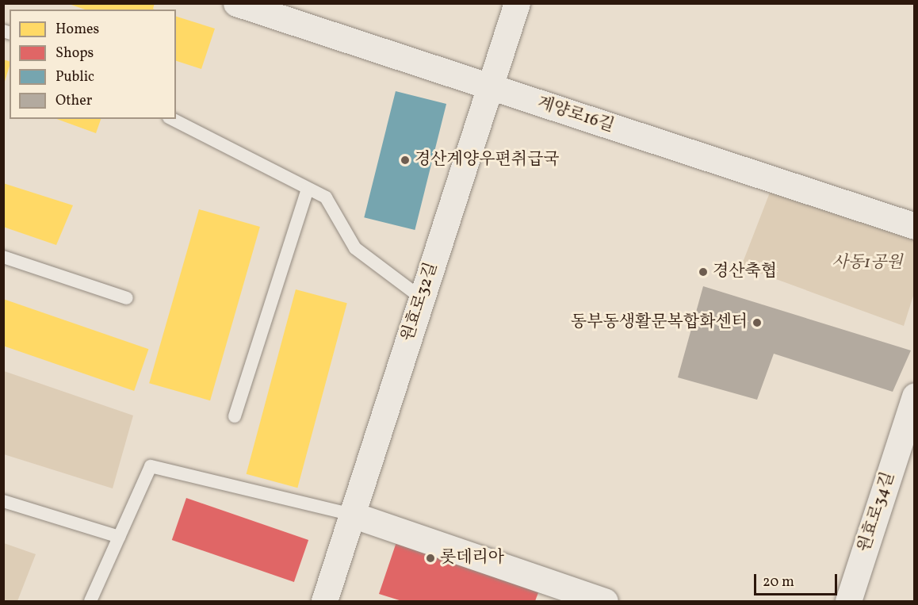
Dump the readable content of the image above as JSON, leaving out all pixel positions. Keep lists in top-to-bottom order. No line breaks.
{"streets":{"street":["계양로16길","원효로32길","원효로34길"]},"crossings":[["계양로16길","원효로32길"]],"parks":["사동1공원"],"places":["경산계양우편취급국","경산축협","동부동생활문복합화센터","롯데리아"],"legend":["Homes","Shops","Public","Other"],"scale_bar":"20 m"}
